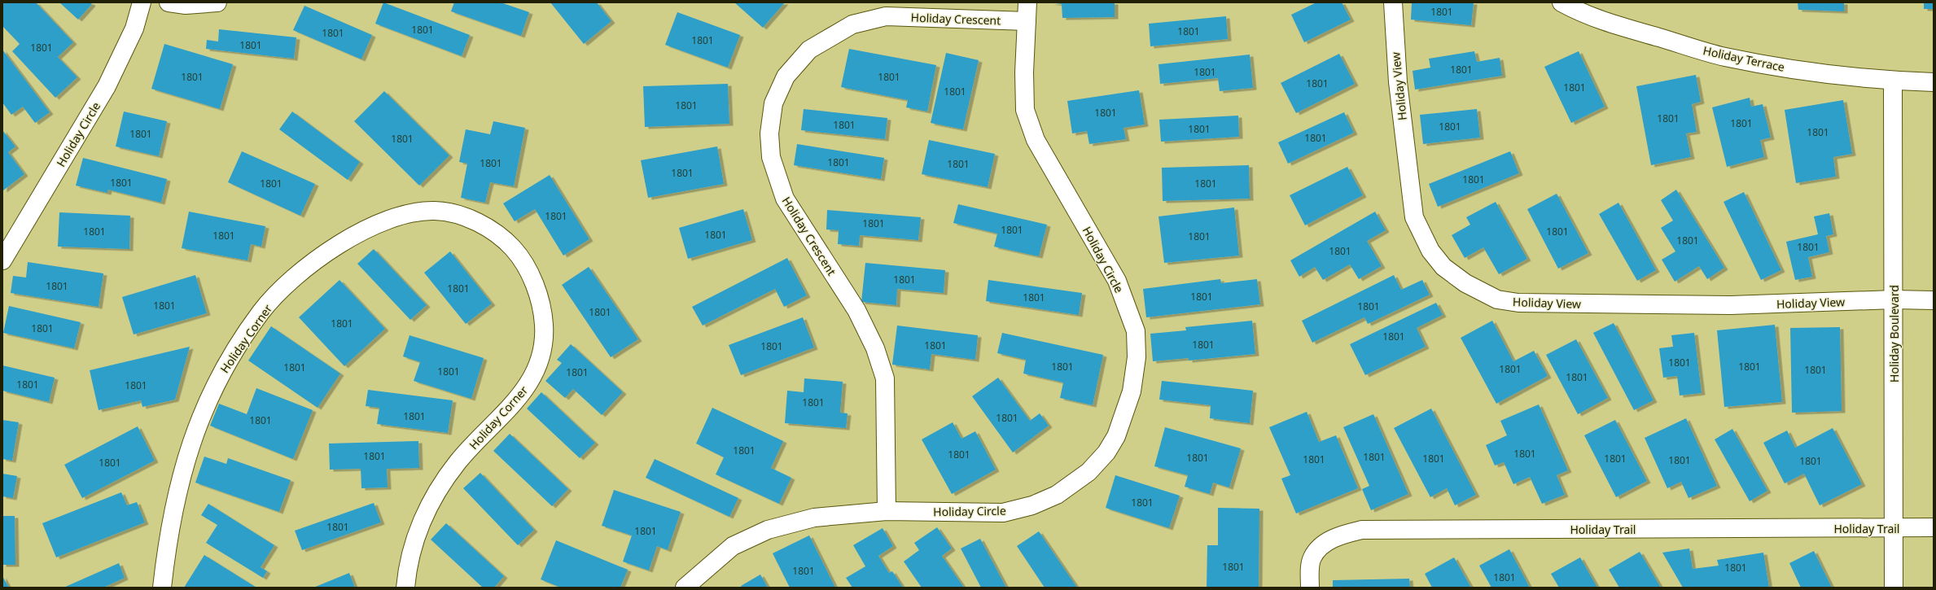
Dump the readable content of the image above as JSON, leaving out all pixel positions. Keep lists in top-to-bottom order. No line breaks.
{"streets":{"street":["Holiday Crescent","Holiday Terrace","Holiday View","Holiday Circle","Holiday Boulevard","Holiday Corner","Holiday Trail"]},"crossings":[["Holiday Crescent","Holiday Circle"],["Holiday Terrace","Holiday Boulevard"],["Holiday View","Holiday Boulevard"],["Holiday Boulevard","Holiday Trail"]],"house_numbers":["1801","1801","1801","1801","1801","1801","1801","1801","1801","1801","1801","1801","1801","1801","1801","1801","1801","1801","1801","1801","1801","1801","1801","1801","1801","1801","1801","1801","1801","1801","1801","1801","1801","1801","1801","1801","1801","1801","1801","1801","1801","1801","1801","1801","1801","1801","1801","1801","1801","1801","1801","1801","1801","1801","1801","1801","1801","1801","1801","1801","1801","1801","1801","1801","1801","1801","1801","1801","1801","1801","1801","1801","1801","1801","1801","1801","1801","1801","1801","1801","1801","1801","1801","1801","1801","1801","1801","1801","1801","1801","1801","1801"]}
